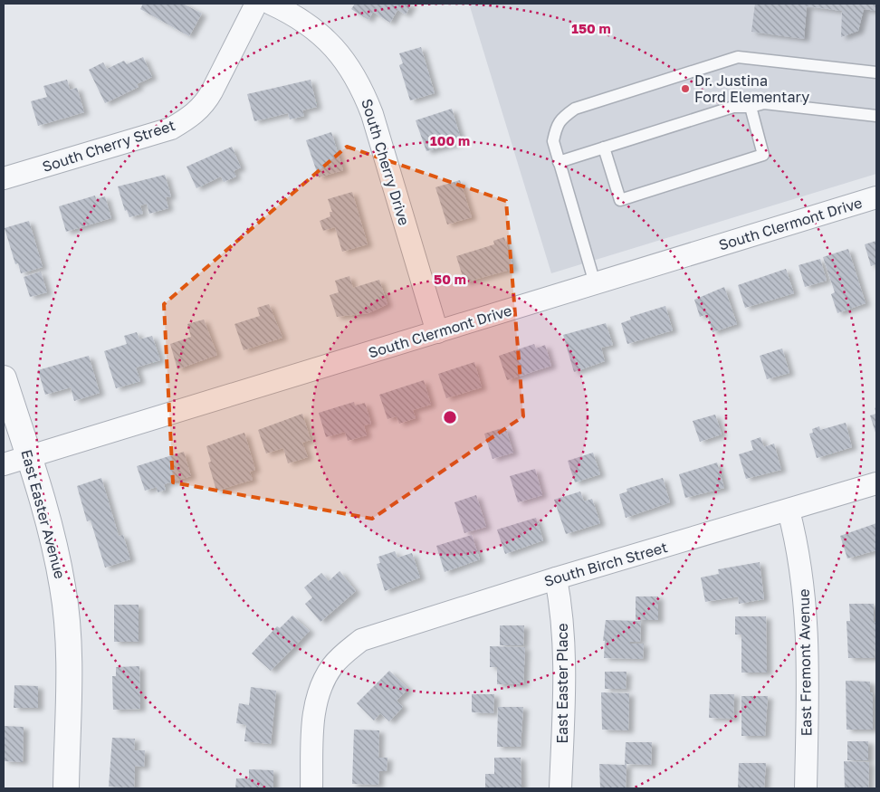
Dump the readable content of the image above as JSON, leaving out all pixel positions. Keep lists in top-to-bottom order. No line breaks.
{"streets":{"street":["South Cherry Street","South Cherry Drive","South Clermont Drive","East Easter Avenue","South Birch Street","East Fremont Avenue","East Easter Place"]},"crossings":[["South Cherry Drive","South Clermont Drive"],["South Clermont Drive","East Easter Avenue"],["South Birch Street","East Fremont Avenue"],["South Birch Street","East Easter Place"]],"places":["Dr. Justina Ford Elementary"],"rings":["150 m","100 m","50 m"]}
